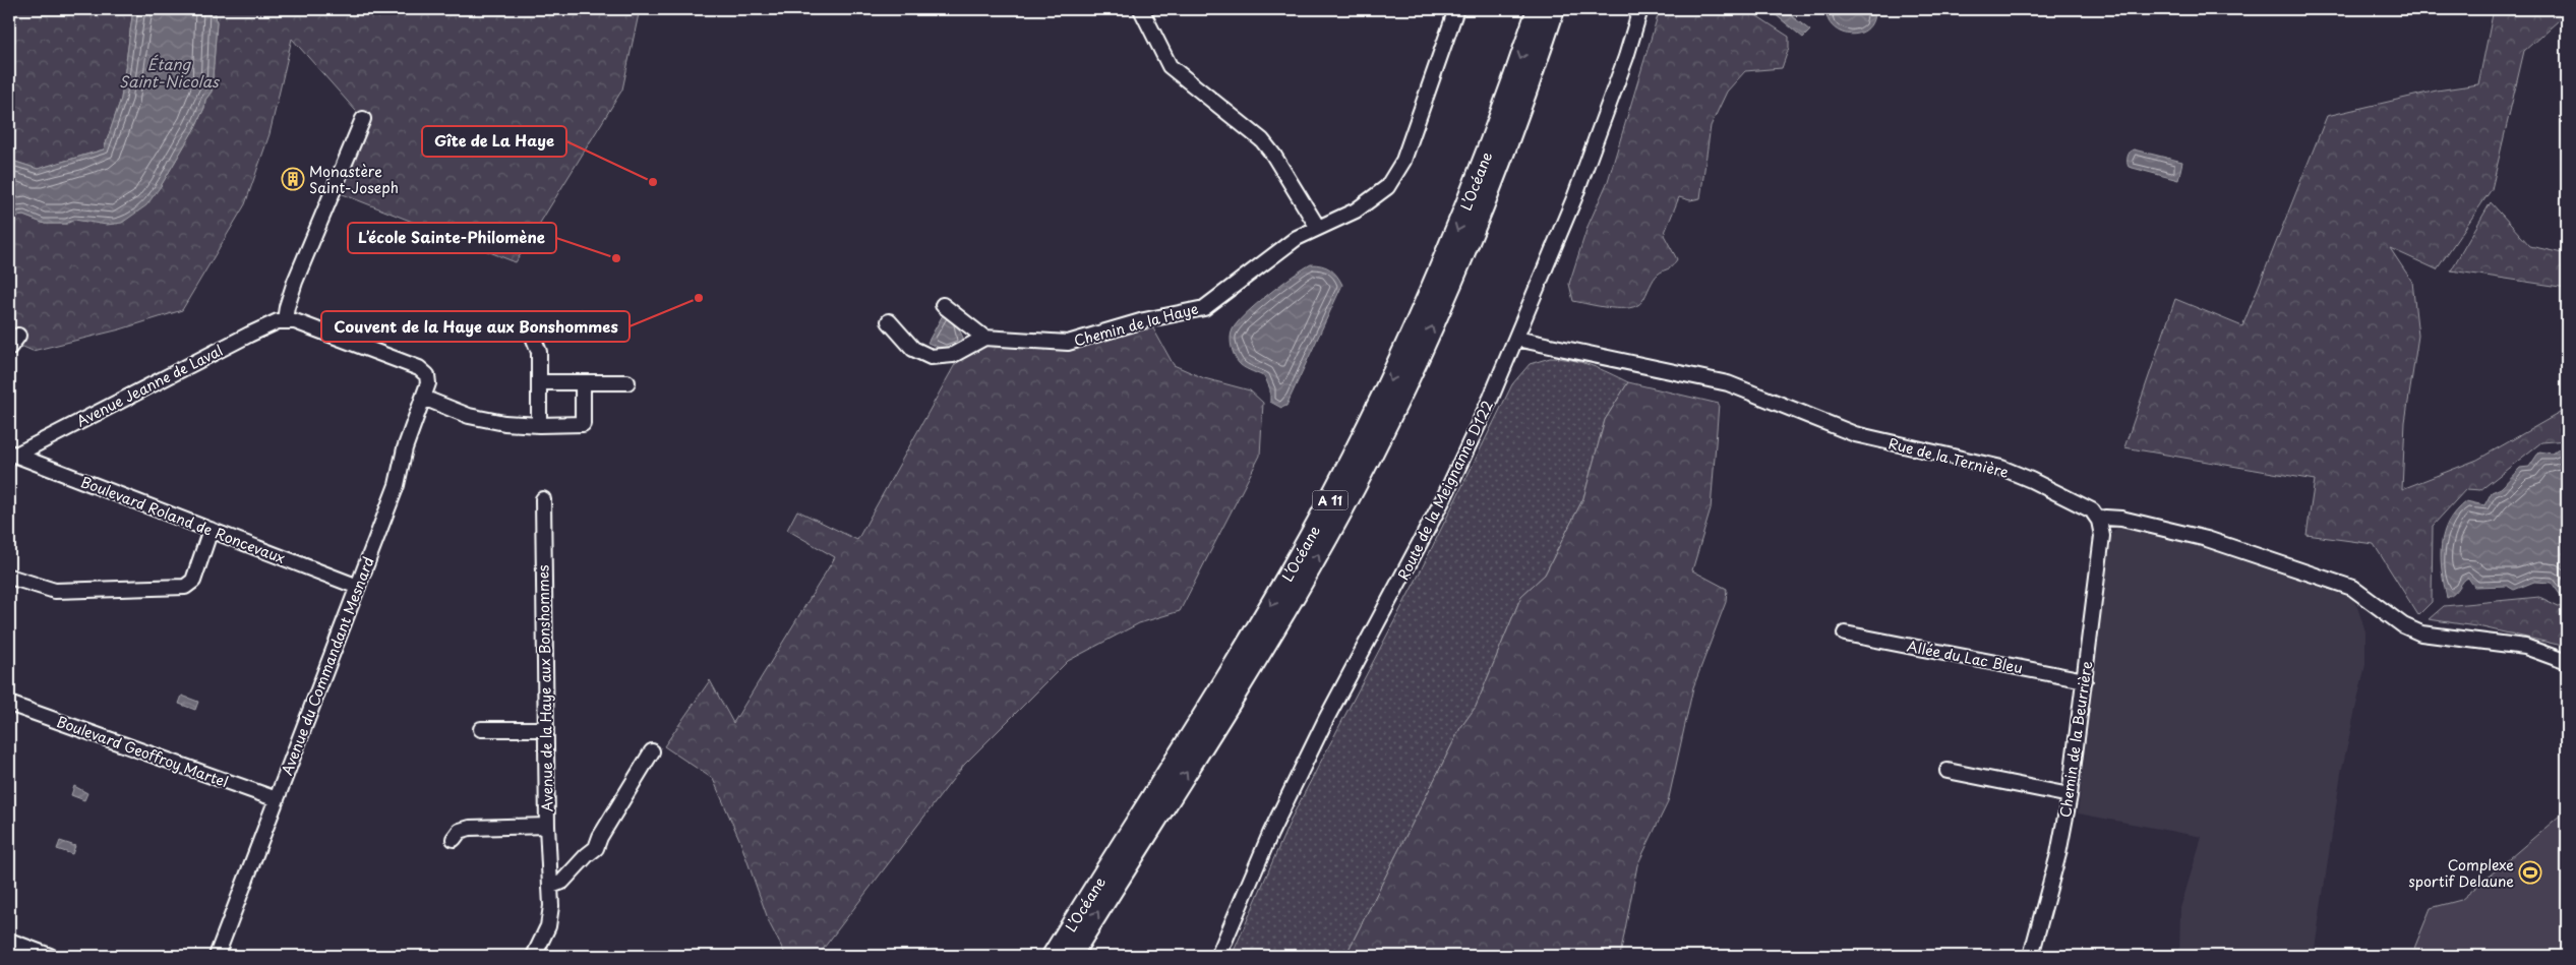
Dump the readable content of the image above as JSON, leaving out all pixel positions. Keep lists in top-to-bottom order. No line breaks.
{"streets":{"highway":["L’Océane","A 11"],"street":["Chemin de la Haye","Avenue Jeanne de Laval","Rue de la Ternière","Route de la Meignanne D122","Boulevard Roland de Roncevaux","Allée du Lac Bleu","Avenue du Commandant Mesnard","Avenue de la Haye aux Bonshommes","Chemin de la Beurrière","Boulevard Geoffroy Martel"]},"crossings":[["Avenue Jeanne de Laval","Boulevard Roland de Roncevaux"],["Avenue Jeanne de Laval","Avenue du Commandant Mesnard"],["Rue de la Ternière","Route de la Meignanne D122"],["Rue de la Ternière","Chemin de la Beurrière"],["Boulevard Roland de Roncevaux","Avenue du Commandant Mesnard"],["Allée du Lac Bleu","Chemin de la Beurrière"],["Avenue du Commandant Mesnard","Boulevard Geoffroy Martel"]],"water":["Étang Saint-Nicolas"],"places":{"building":["Monastère Saint-Joseph"],"other":["Gîte de La Haye","L’école Sainte-Philomène","Couvent de la Haye aux Bonshommes"],"sports":["Complexe sportif Delaune"]}}
